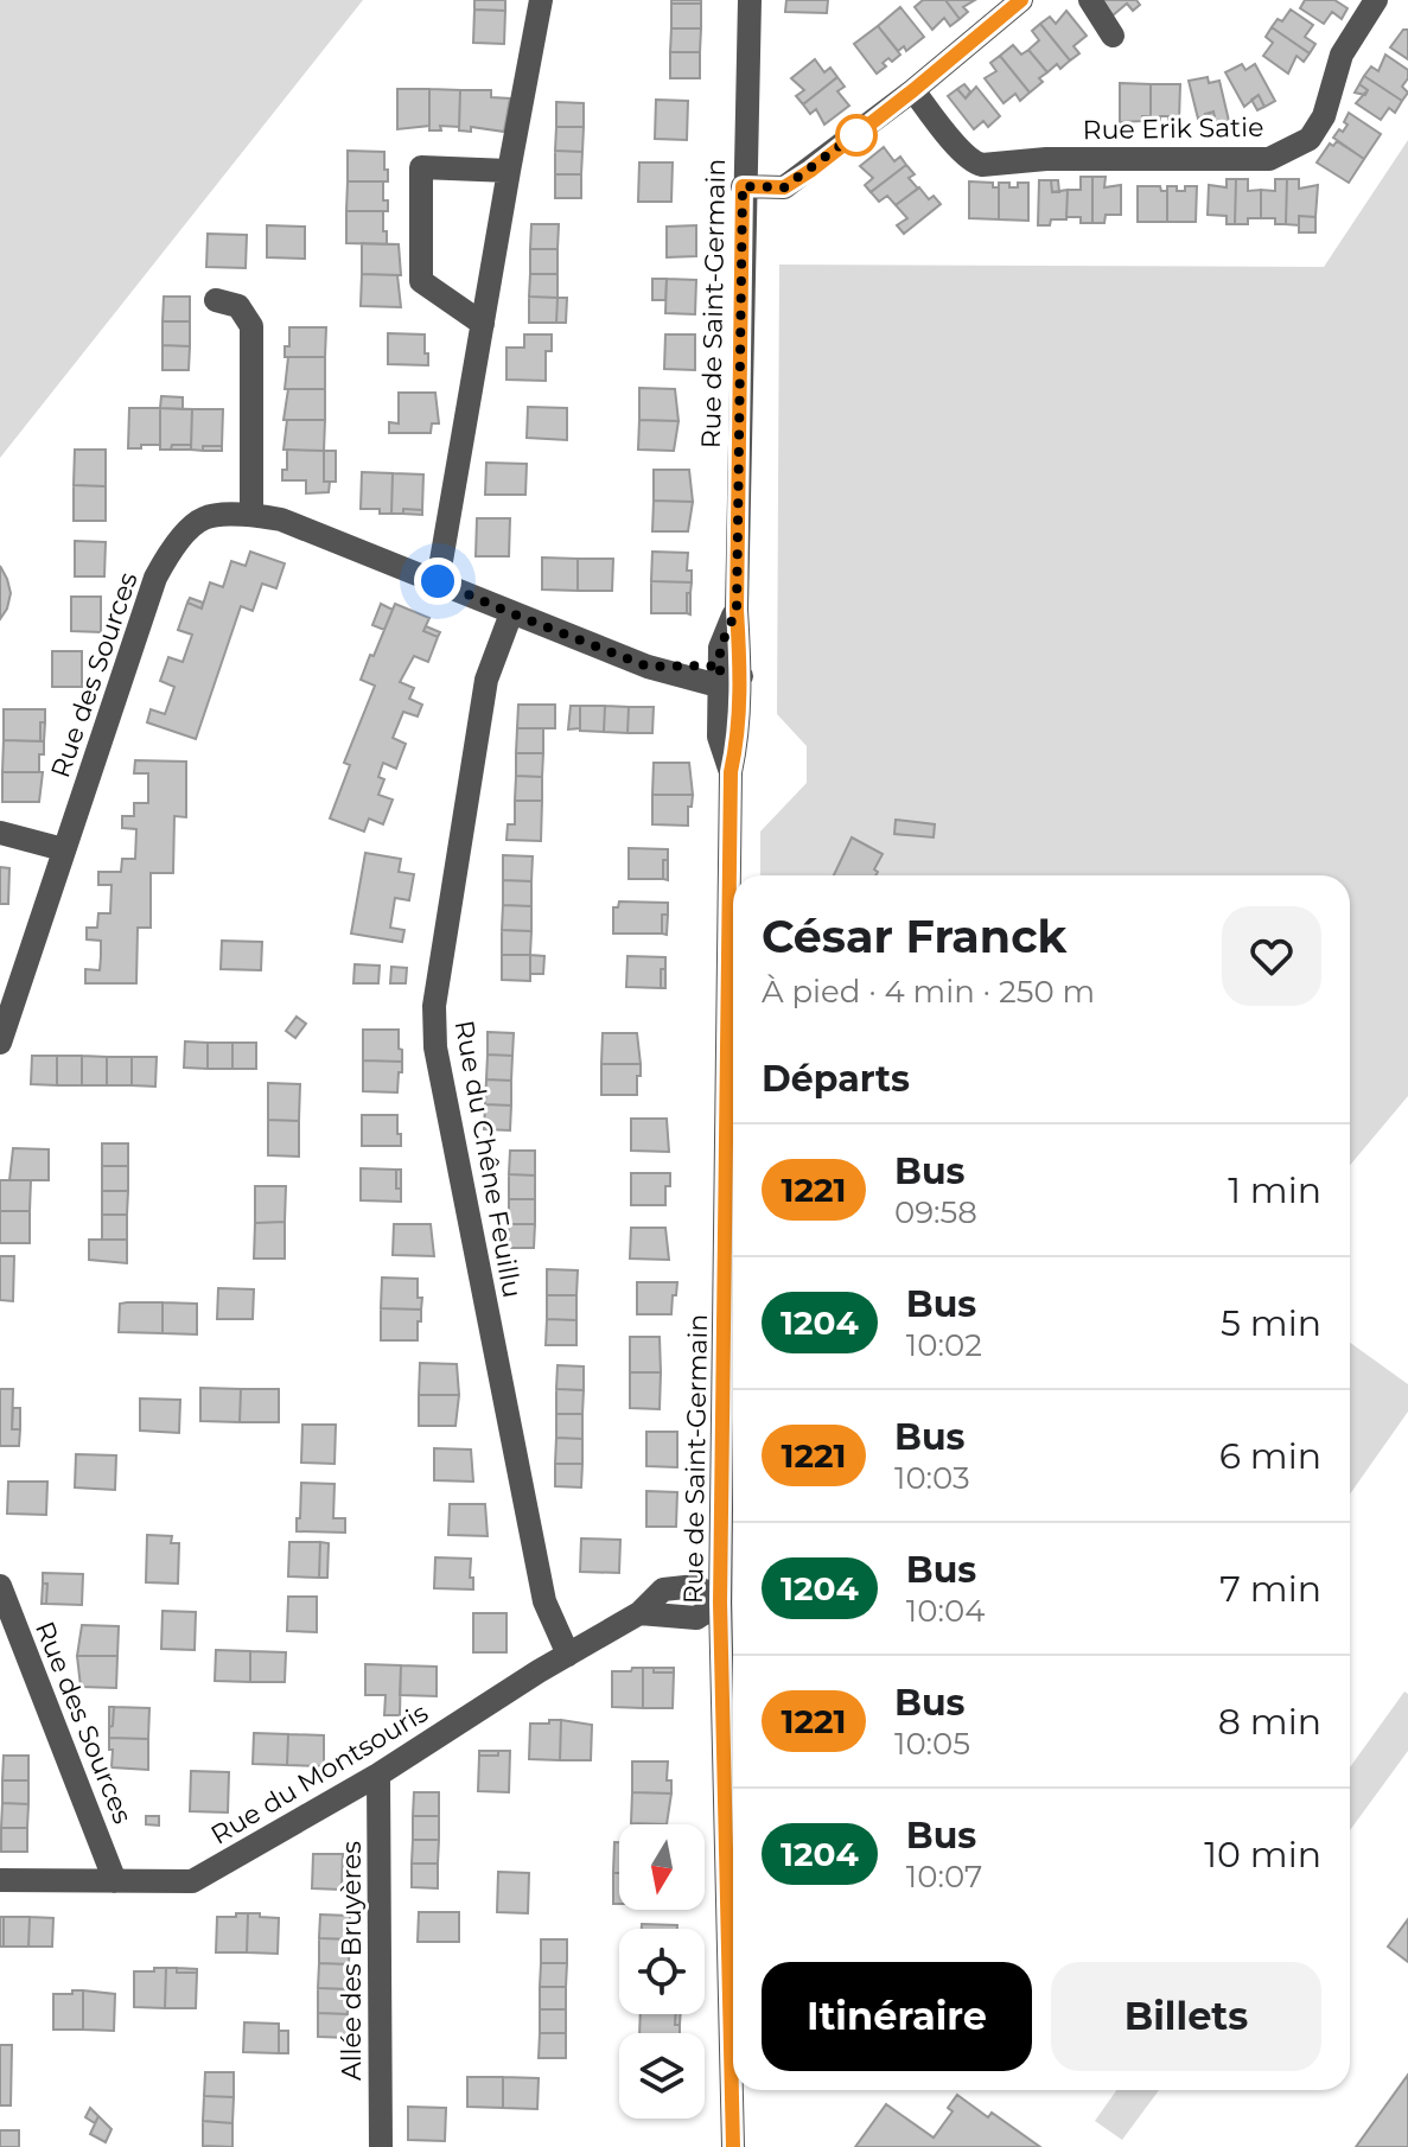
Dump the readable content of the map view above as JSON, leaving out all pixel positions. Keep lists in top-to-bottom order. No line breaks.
{"streets":{"street":["Rue Erik Satie","Rue de Saint-Germain","Rue des Sources","Rue du Chêne Feuillu","Rue du Montsouris","Allée des Bruyères"]},"crossings":[["Rue de Saint-Germain","Rue des Sources"],["Rue de Saint-Germain","Rue du Montsouris"],["Rue des Sources","Rue du Chêne Feuillu"],["Rue des Sources","Rue du Montsouris"],["Rue du Chêne Feuillu","Rue du Montsouris"],["Rue du Montsouris","Allée des Bruyères"]],"lines":["bus line 1221"],"north":"bottom","page":{"heading":[["César Franck","À pied · 4 min · 250 m"],"Départs"],"list":[{"mark":"1221","name":"Bus","note":"09:58","value":"1 min"},{"mark":"1204","name":"Bus","note":"10:02","value":"5 min"},{"mark":"1221","name":"Bus","note":"10:03","value":"6 min"},{"mark":"1204","name":"Bus","note":"10:04","value":"7 min"},{"mark":"1221","name":"Bus","note":"10:05","value":"8 min"},{"mark":"1204","name":"Bus","note":"10:07","value":"10 min"}],"buttons":["Itinéraire","Billets"]}}
